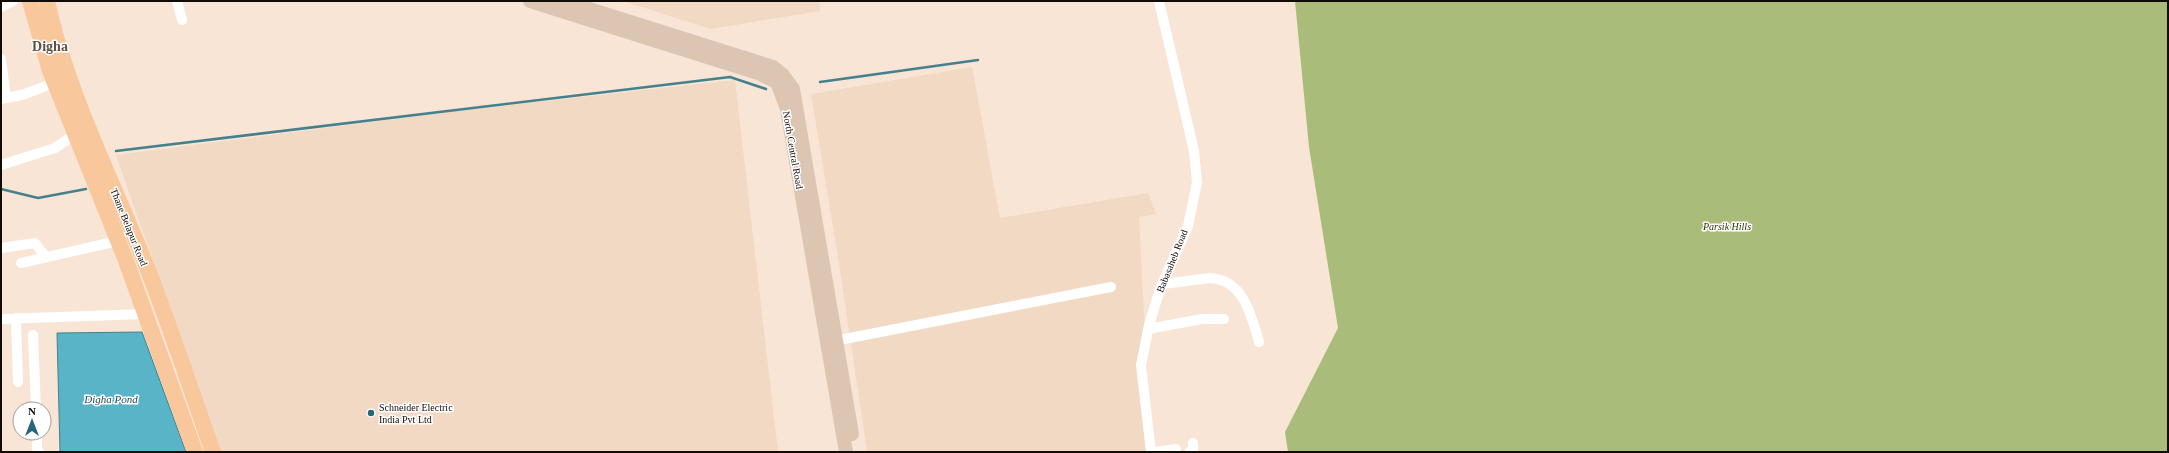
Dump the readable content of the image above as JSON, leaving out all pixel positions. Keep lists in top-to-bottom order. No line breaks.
{"streets":{"main road":["North Central Road","Thane Belapur Road"],"street":["Babasaheb Road"]},"districts":["Digha"],"water":["Digha Pond"],"parks":["Parsik Hills"],"places":["Schneider Electric India Pvt Ltd"],"north":"top"}
